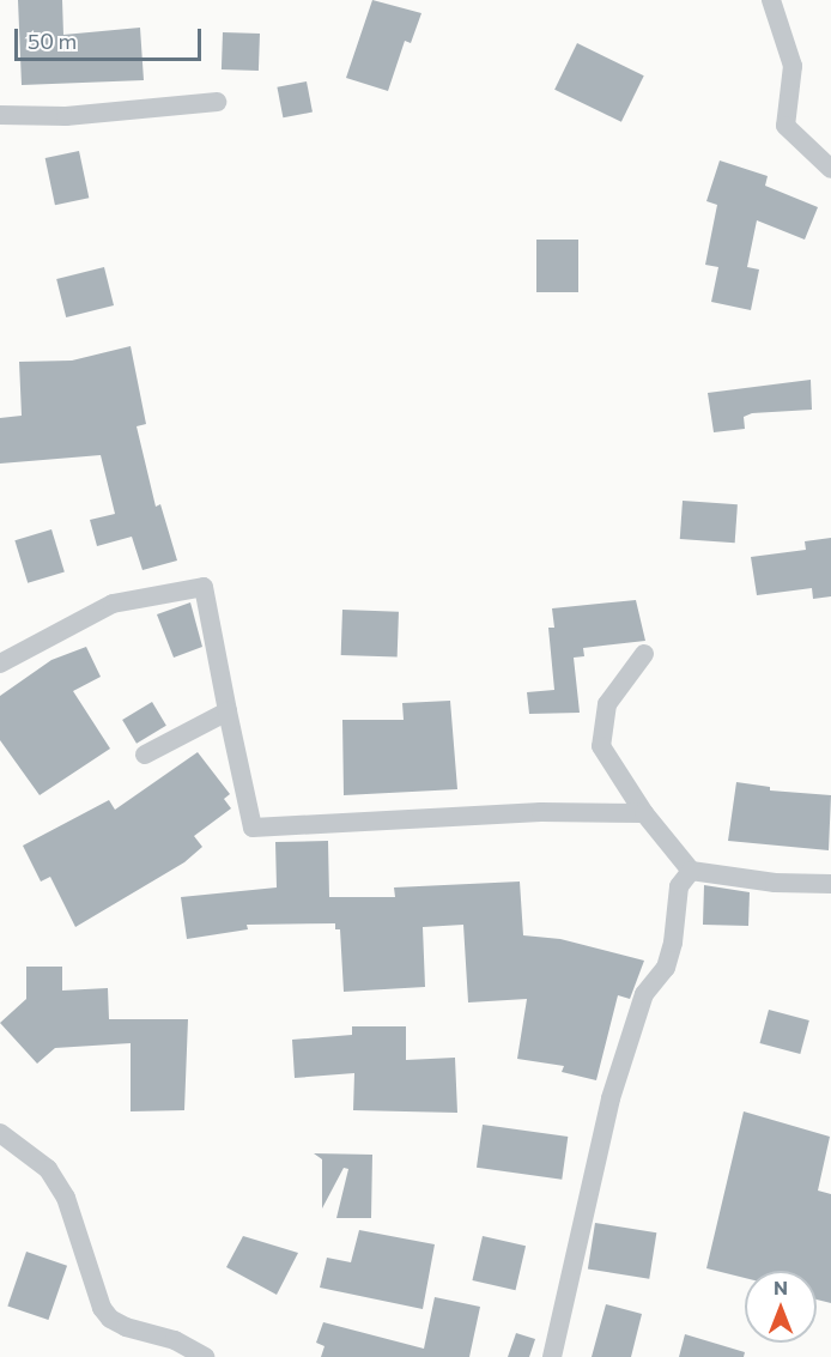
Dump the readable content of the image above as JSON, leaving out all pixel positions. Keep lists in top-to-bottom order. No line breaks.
{"scale_bar":"50 m","north":"top"}
